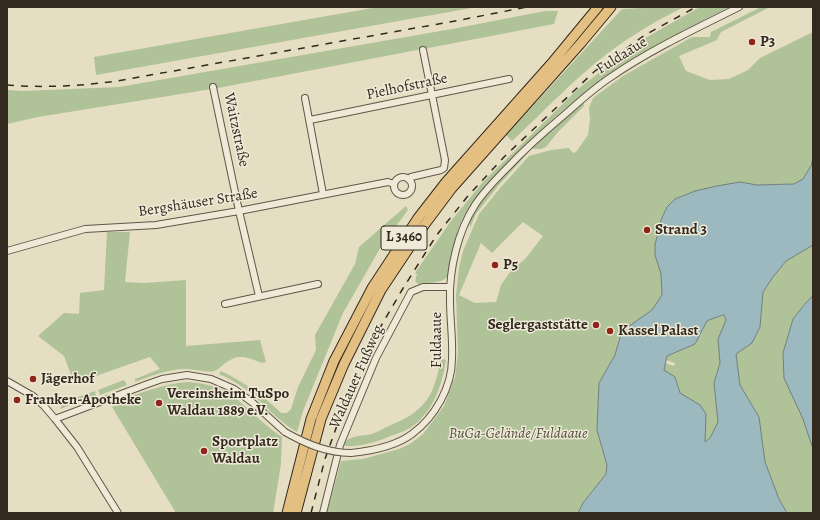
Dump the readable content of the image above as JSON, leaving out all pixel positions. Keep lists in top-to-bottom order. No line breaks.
{"streets":{"main road":["L 3460"],"street":["Fuldaaue","Pielhofstraße","Waitzstraße","Bergshäuser Straße","Waldauer Fußweg"]},"crossings":[["Fuldaaue","Waldauer Fußweg"],["Waitzstraße","Bergshäuser Straße"]],"parks":["BuGa-Gelände/Fuldaaue"],"places":["P3","Strand 3","P5","Seglergaststätte","Kassel Palast","Jägerhof","Franken-Apotheke","Vereinsheim TuSpo Waldau 1889 e.V.","Sportplatz Waldau"]}
